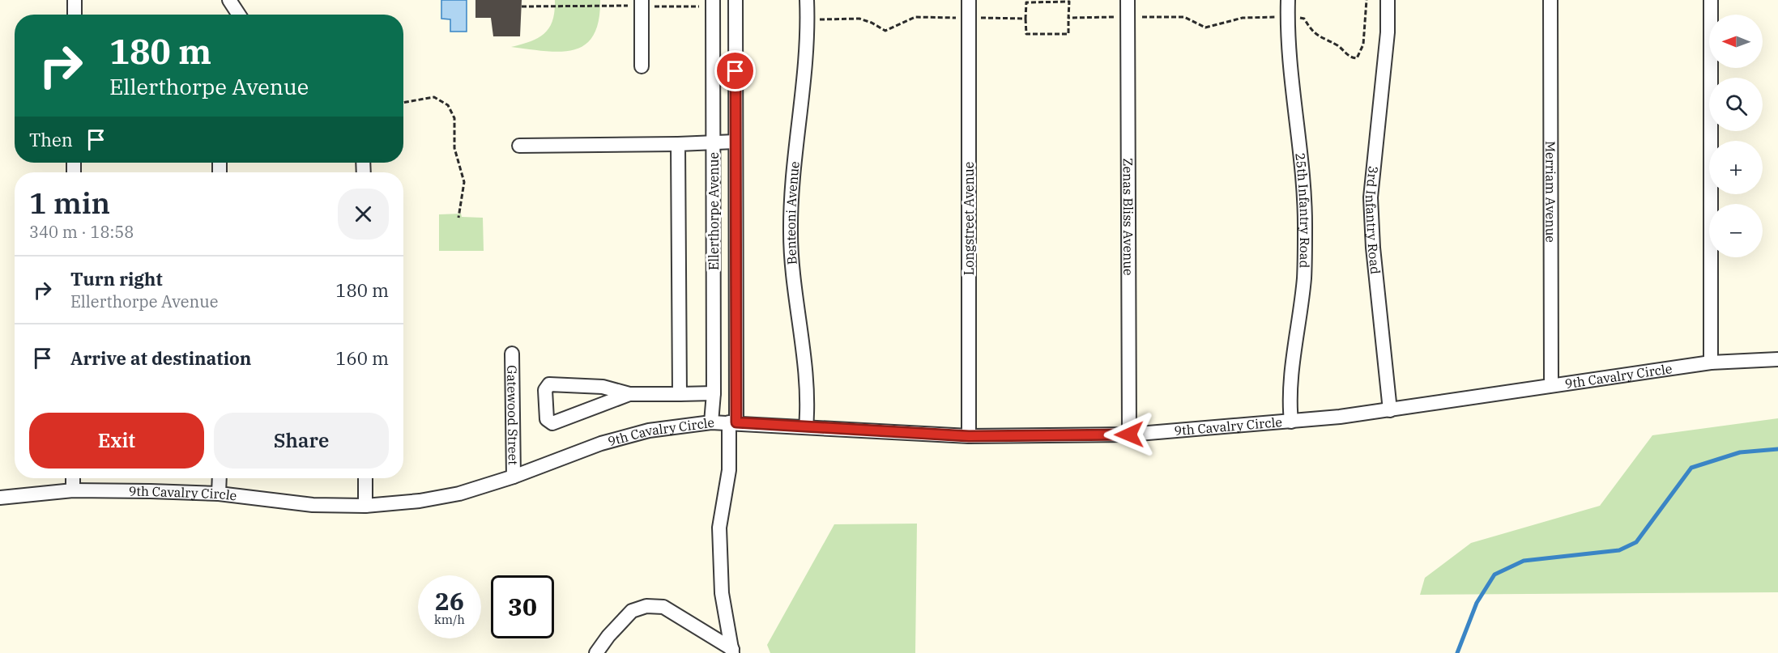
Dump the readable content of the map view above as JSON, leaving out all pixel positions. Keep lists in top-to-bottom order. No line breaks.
{"streets":{"street":["Merriam Avenue","Ellerthorpe Avenue","25th Infantry Road","Benteoni Avenue","Zenas Bliss Avenue","Longstreet Avenue","3rd Infantry Road","9th Cavalry Circle","Gatewood Street"]},"crossings":[["Merriam Avenue","9th Cavalry Circle"],["Ellerthorpe Avenue","9th Cavalry Circle"],["25th Infantry Road","9th Cavalry Circle"],["Benteoni Avenue","9th Cavalry Circle"],["Zenas Bliss Avenue","9th Cavalry Circle"],["Longstreet Avenue","9th Cavalry Circle"],["3rd Infantry Road","9th Cavalry Circle"],["9th Cavalry Circle","Gatewood Street"]],"north":"left","page":{"map_buttons":["+","−"],"turn":["180 m","Ellerthorpe Avenue"],"then":"Then","heading":["1 min","340 m · 18:58"],"list":[{"name":"Turn right","note":"Ellerthorpe Avenue","value":"180 m"},{"name":"Arrive at destination","value":"160 m"}],"buttons":["Exit","Share"],"speed":"26 km/h","limit":"30"}}
